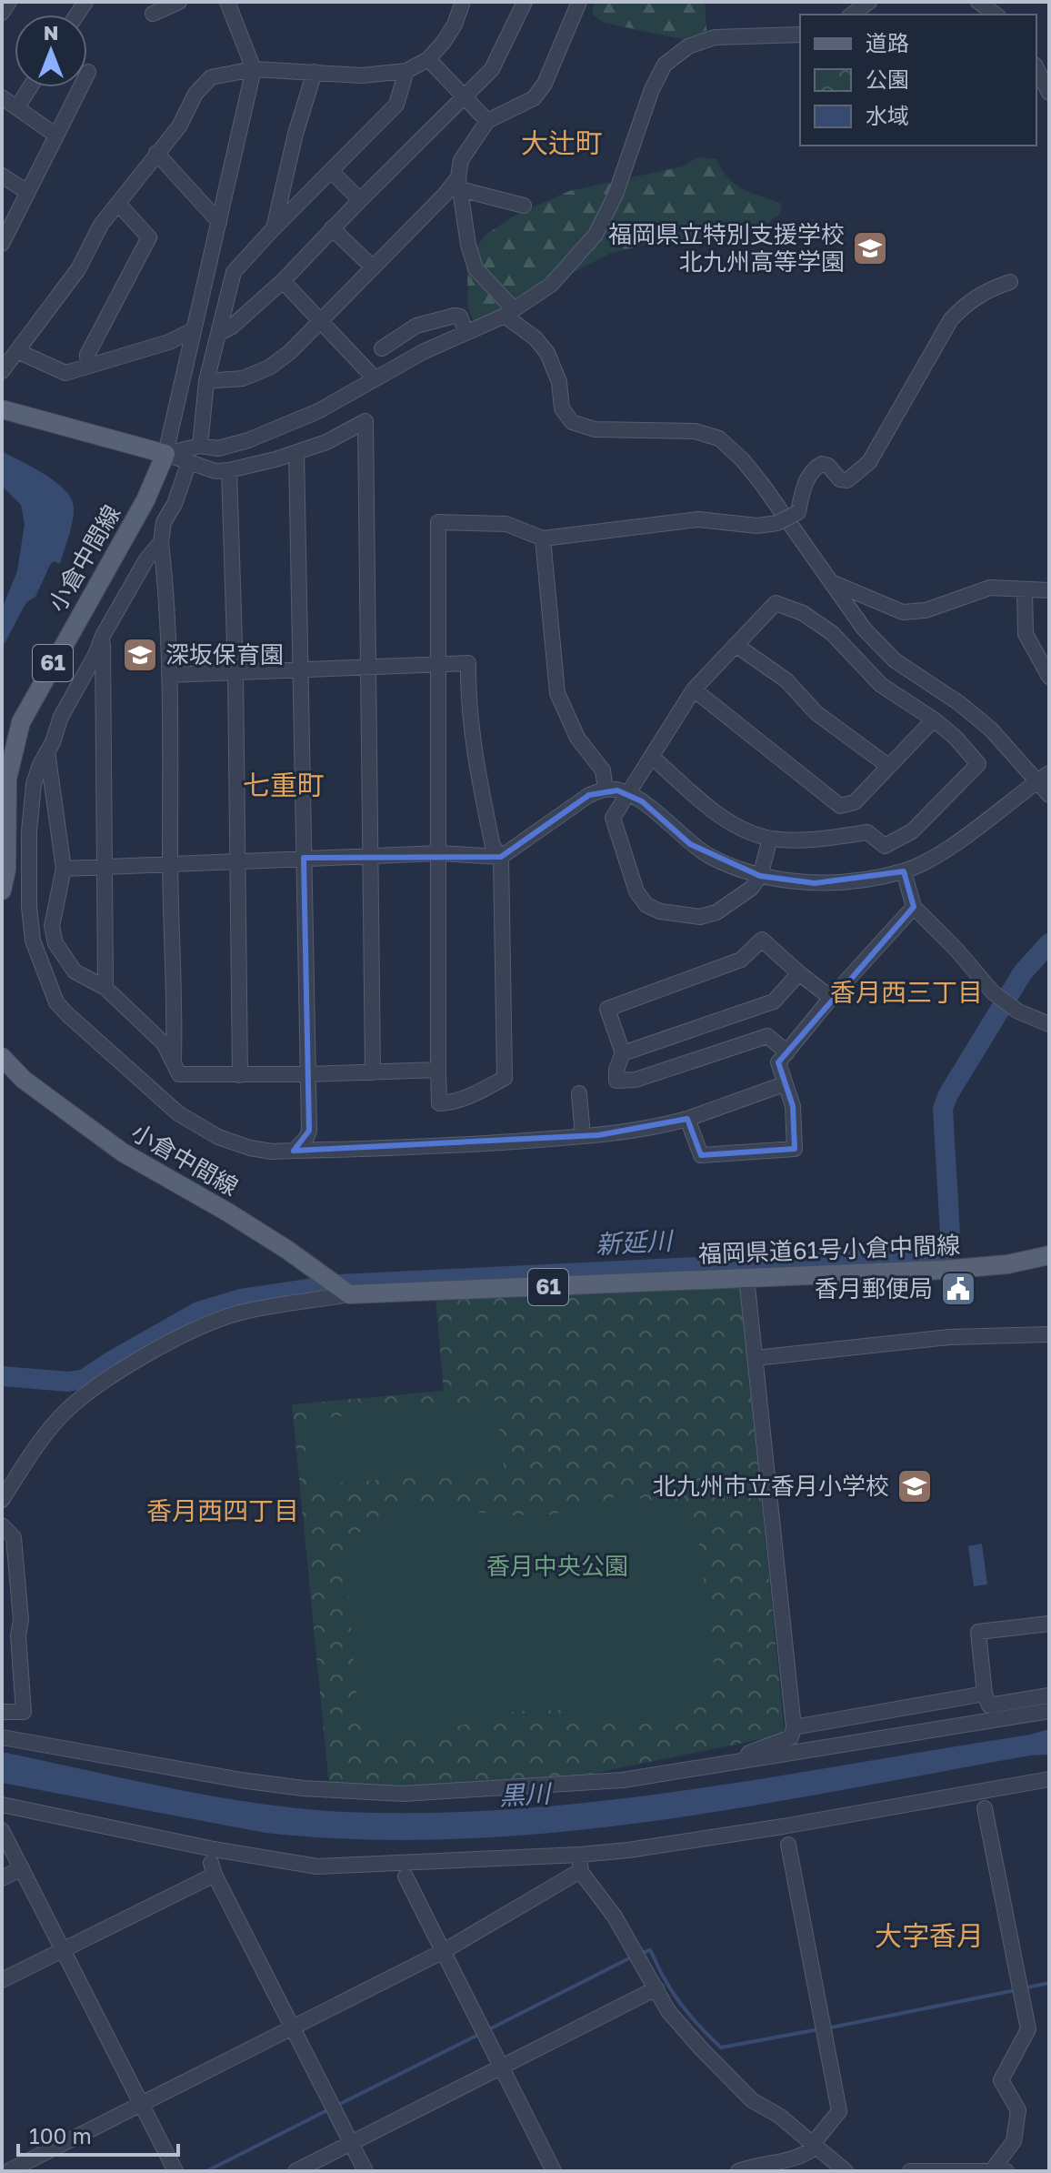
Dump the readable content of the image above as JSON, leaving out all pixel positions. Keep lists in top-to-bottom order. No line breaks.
{"streets":{"main road":["小倉中間線","61","福岡県道61号小倉中間線"]},"crossings":[["小倉中間線","福岡県道61号小倉中間線"]],"districts":["大辻町","七重町","香月西三丁目","香月西四丁目","大字香月"],"water":["新延川","黒川"],"parks":["香月中央公園"],"places":{"school or university":["福岡県立特別支援学校 北九州高等学園","深坂保育園","北九州市立香月小学校"],"public building":["香月郵便局"]},"legend":["道路","公園","水域"],"scale_bar":"100 m","north":"top"}
